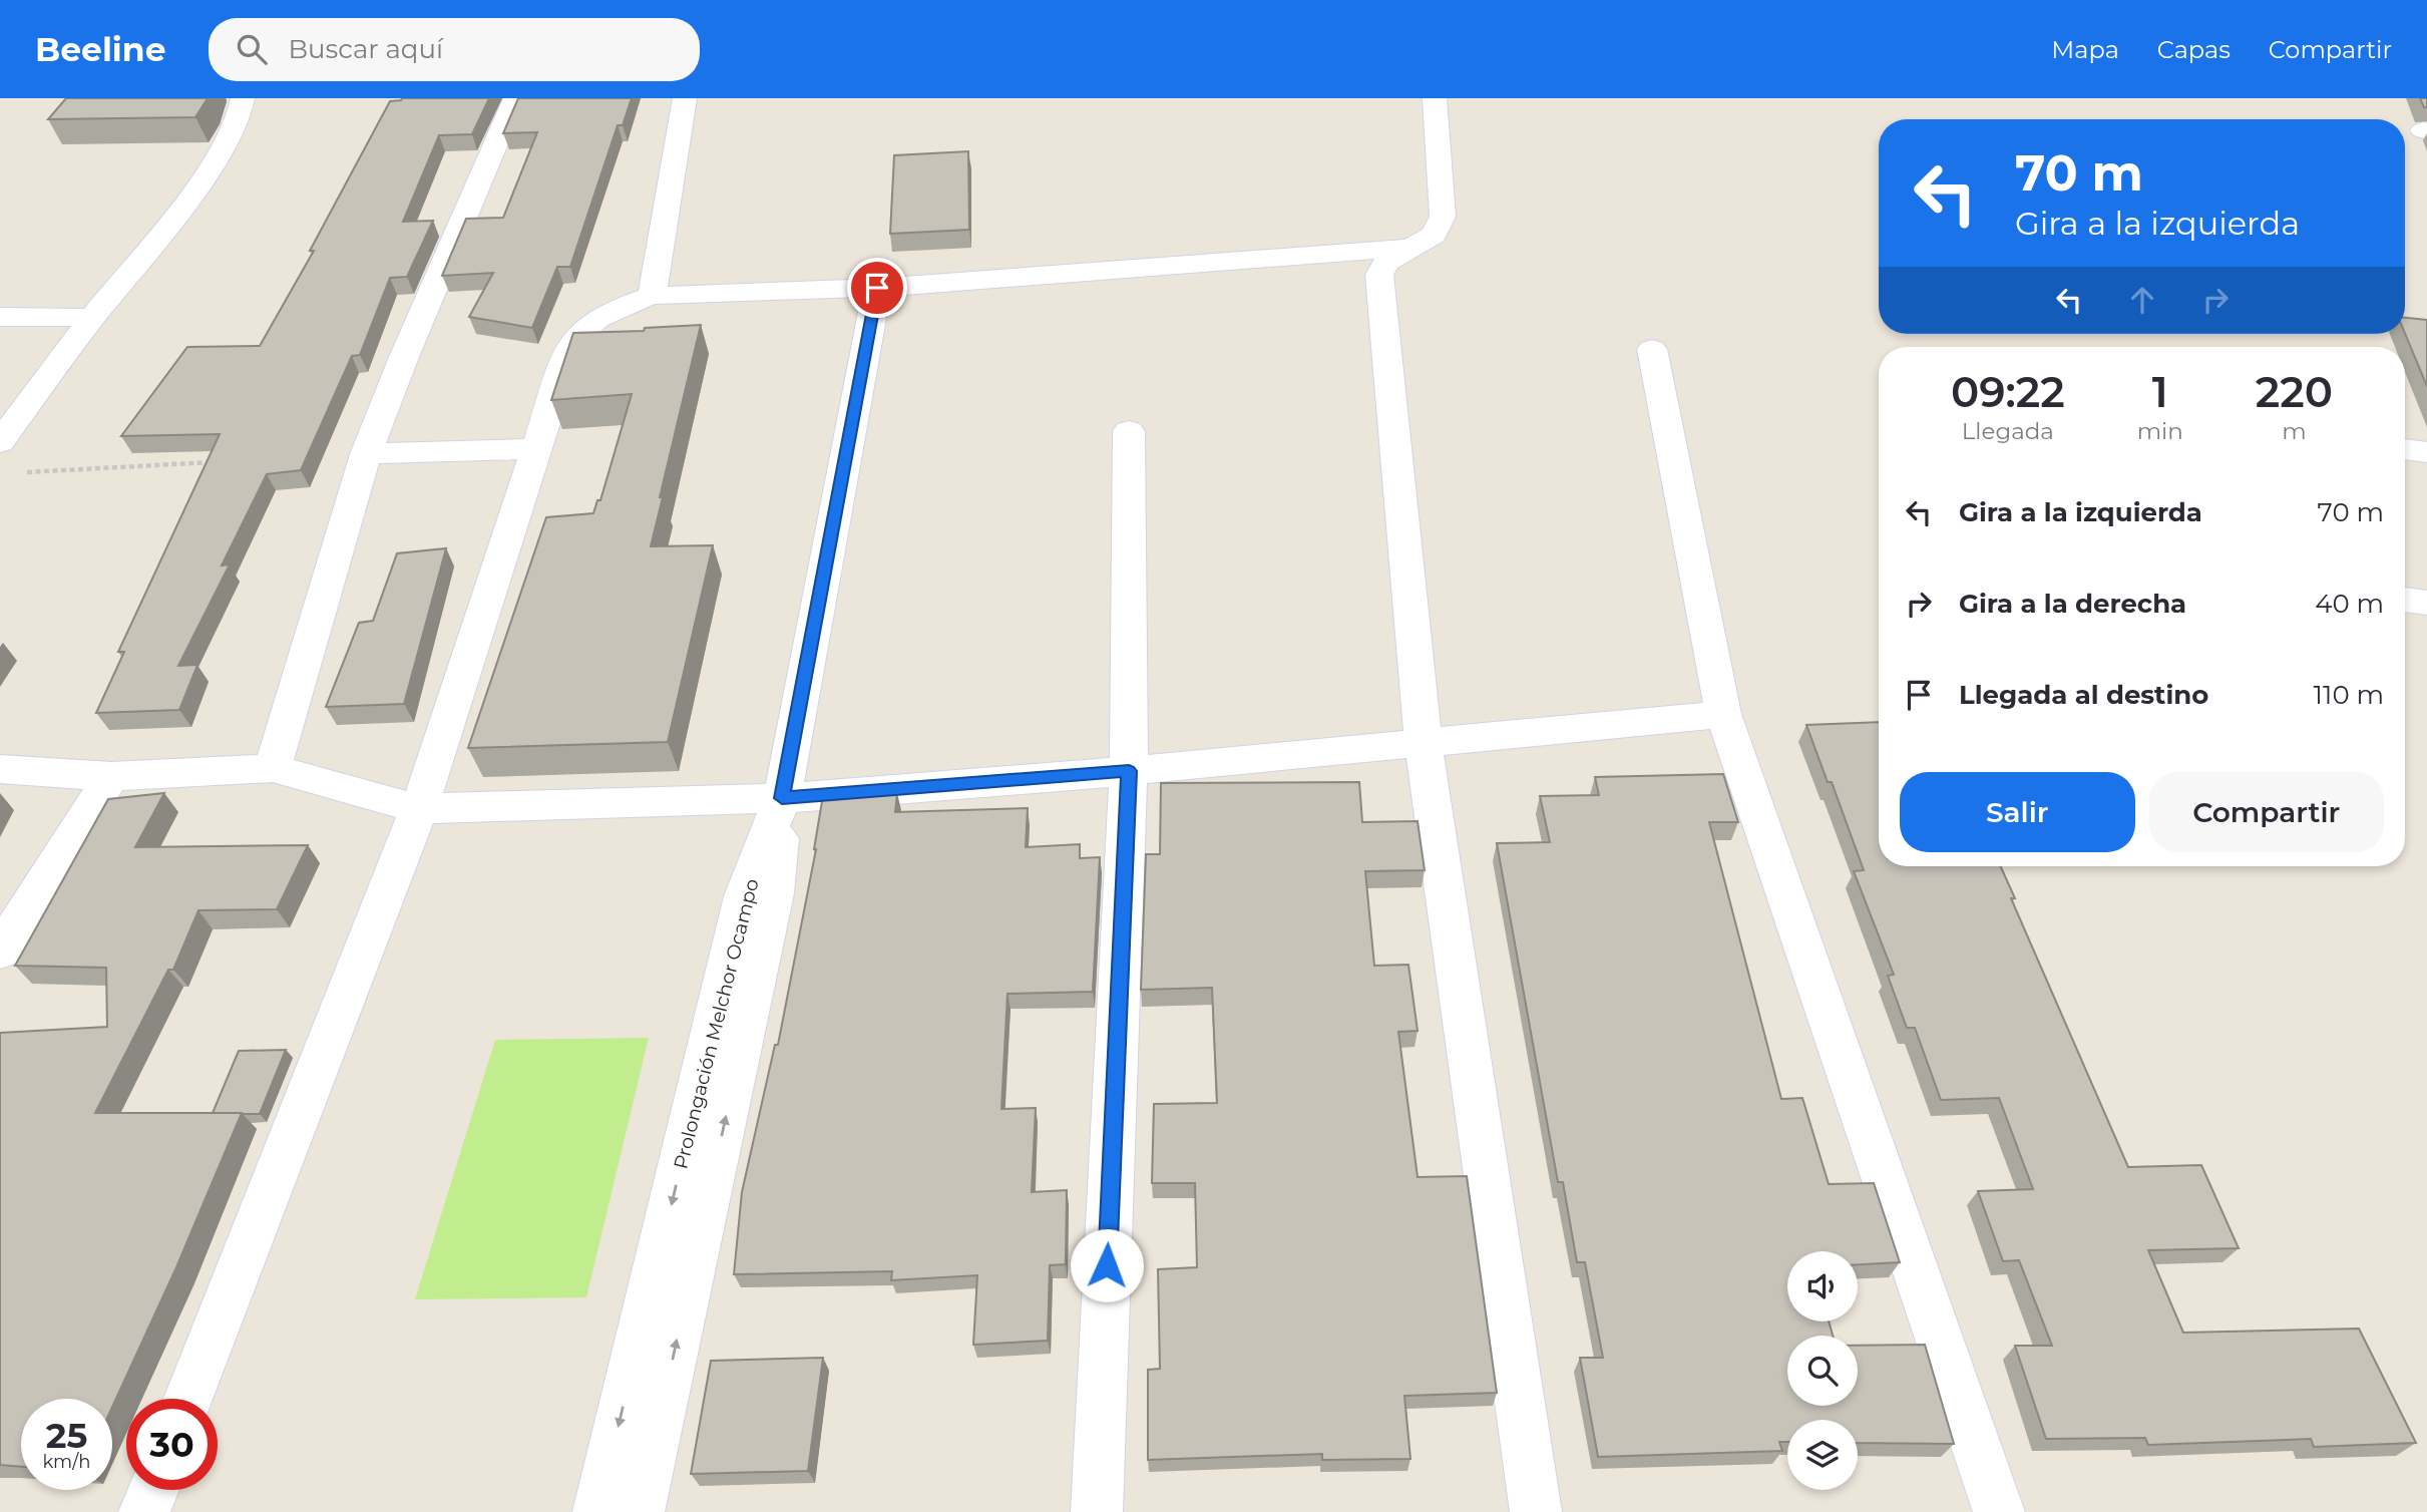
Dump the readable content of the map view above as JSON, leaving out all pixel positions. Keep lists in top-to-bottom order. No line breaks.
{"streets":{"street":["Prolongación Melchor Ocampo"]},"page":{"header":"Beeline","search":"Buscar aquí","nav":["Mapa","Capas","Compartir"],"turn":["70 m","Gira a la izquierda"],"eta":["09:22","Llegada","1","min","220","m"],"list":[{"name":"Gira a la izquierda","value":"70 m"},{"name":"Gira a la derecha","value":"40 m"},{"name":"Llegada al destino","value":"110 m"}],"buttons":["Salir","Compartir"],"speed":"25 km/h","limit":"30"}}
